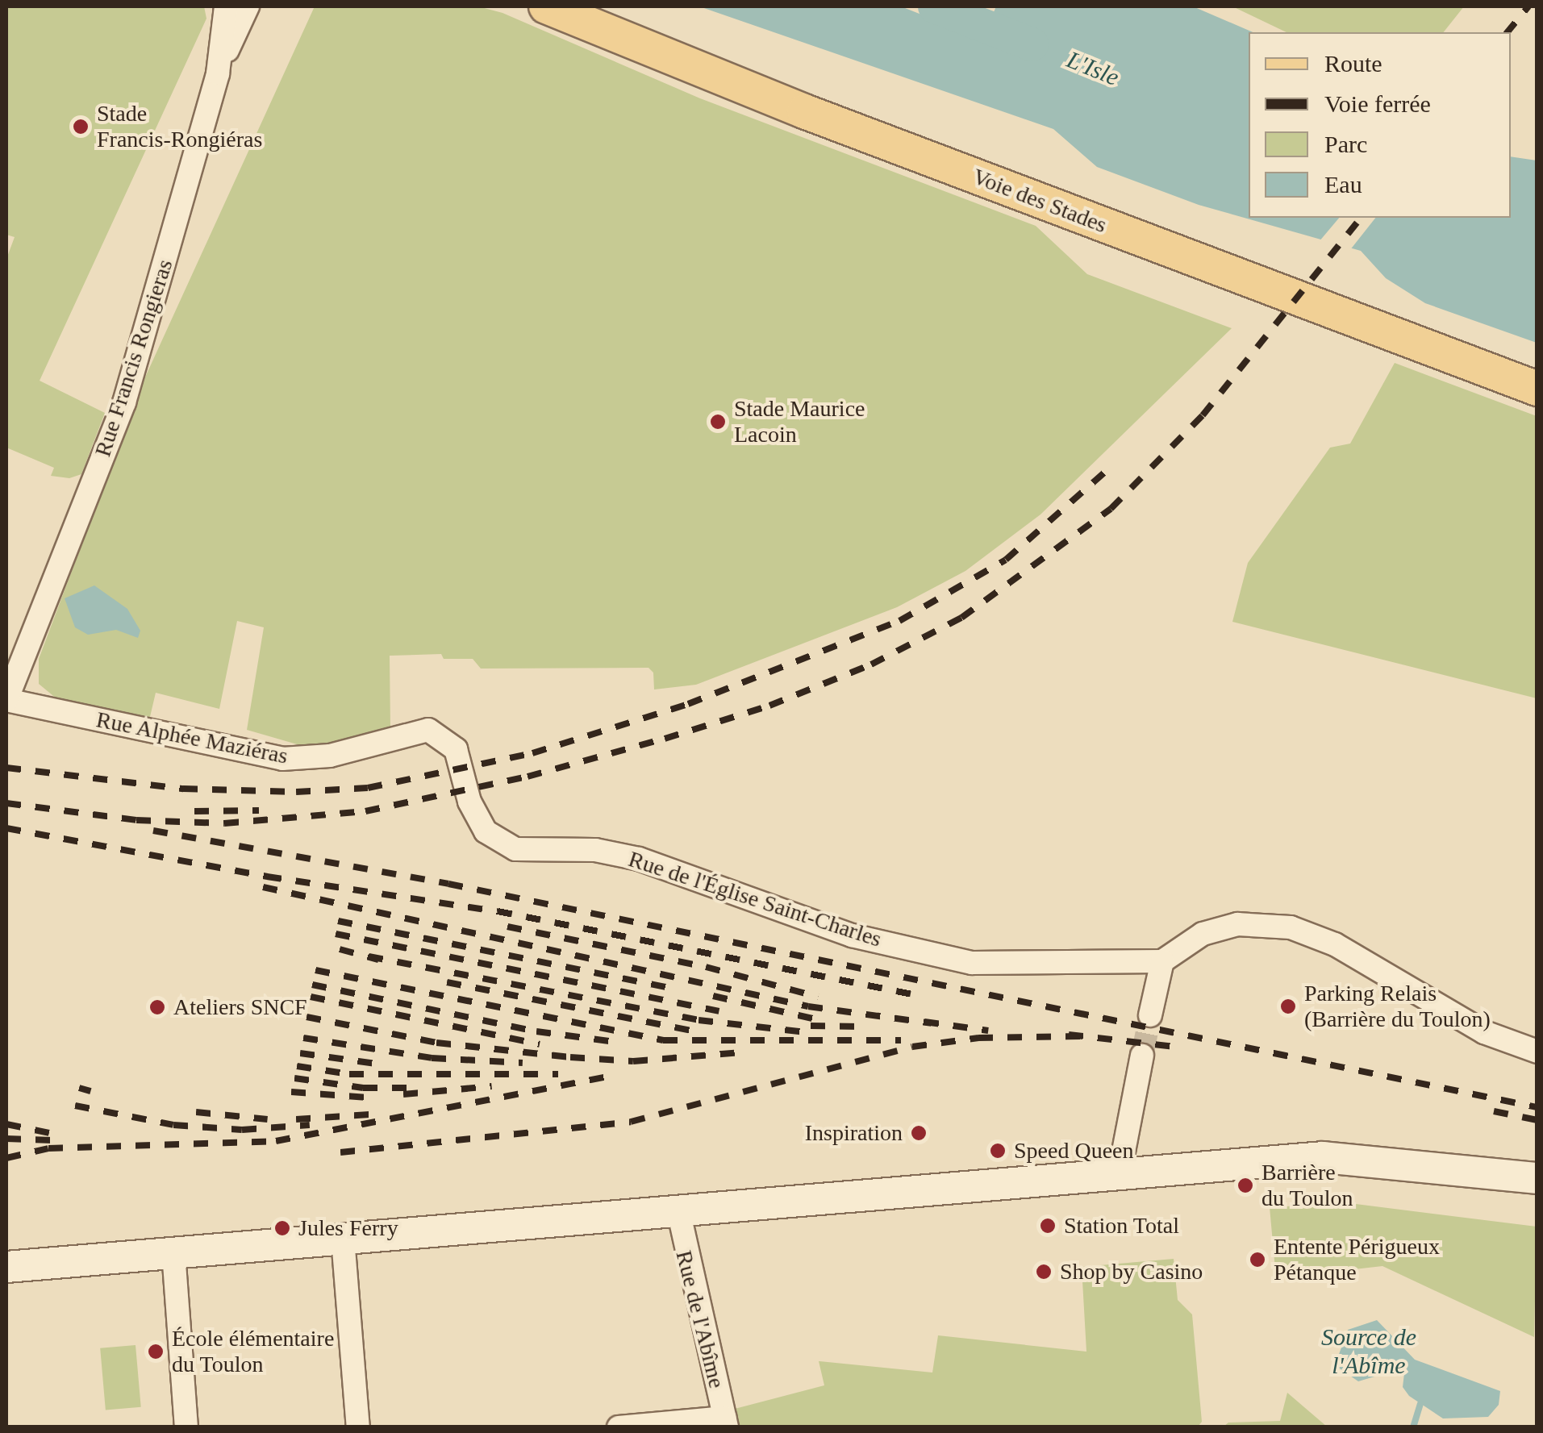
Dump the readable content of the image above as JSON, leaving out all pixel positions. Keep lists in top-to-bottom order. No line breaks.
{"streets":{"main road":["Voie des Stades"],"street":["Rue Francis Rongieras","Rue Alphée Maziéras","Rue de l'Église Saint-Charles","Rue de l'Abîme"]},"crossings":[["Rue Francis Rongieras","Rue Alphée Maziéras"],["Rue Alphée Maziéras","Rue de l'Église Saint-Charles"]],"water":["L'Isle","Source de l'Abîme"],"places":["Stade Francis-Rongiéras","Stade Maurice Lacoin","Parking Relais (Barrière du Toulon)","Ateliers SNCF","Inspiration","Speed Queen","Barrière du Toulon","Station Total","Jules Ferry","Entente Périgueux Pétanque","Shop by Casino","École élémentaire du Toulon"],"legend":["Route","Voie ferrée","Parc","Eau"]}
